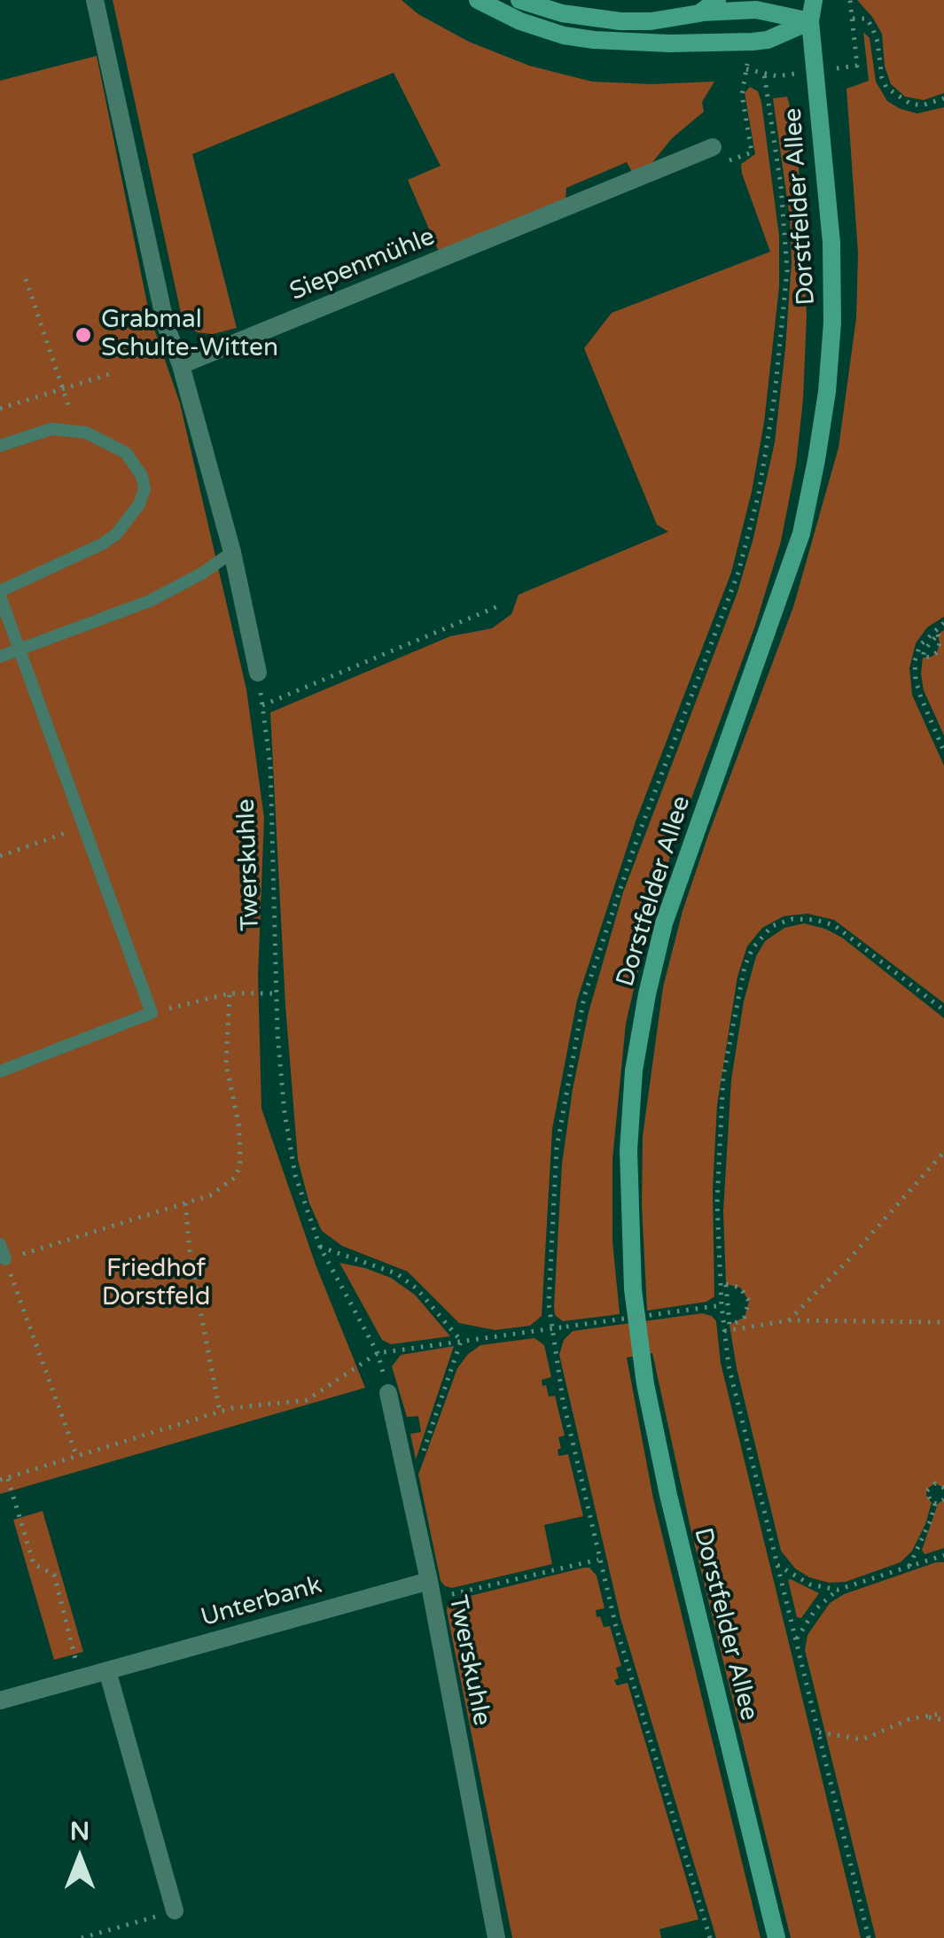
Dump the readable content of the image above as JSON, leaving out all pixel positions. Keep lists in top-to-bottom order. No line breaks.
{"streets":{"main road":["Dorstfelder Allee"],"street":["Siepenmühle","Twerskuhle","Unterbank"]},"crossings":[["Twerskuhle","Unterbank"]],"parks":["Friedhof Dorstfeld"],"places":["Grabmal Schulte-Witten"],"north":"top"}
